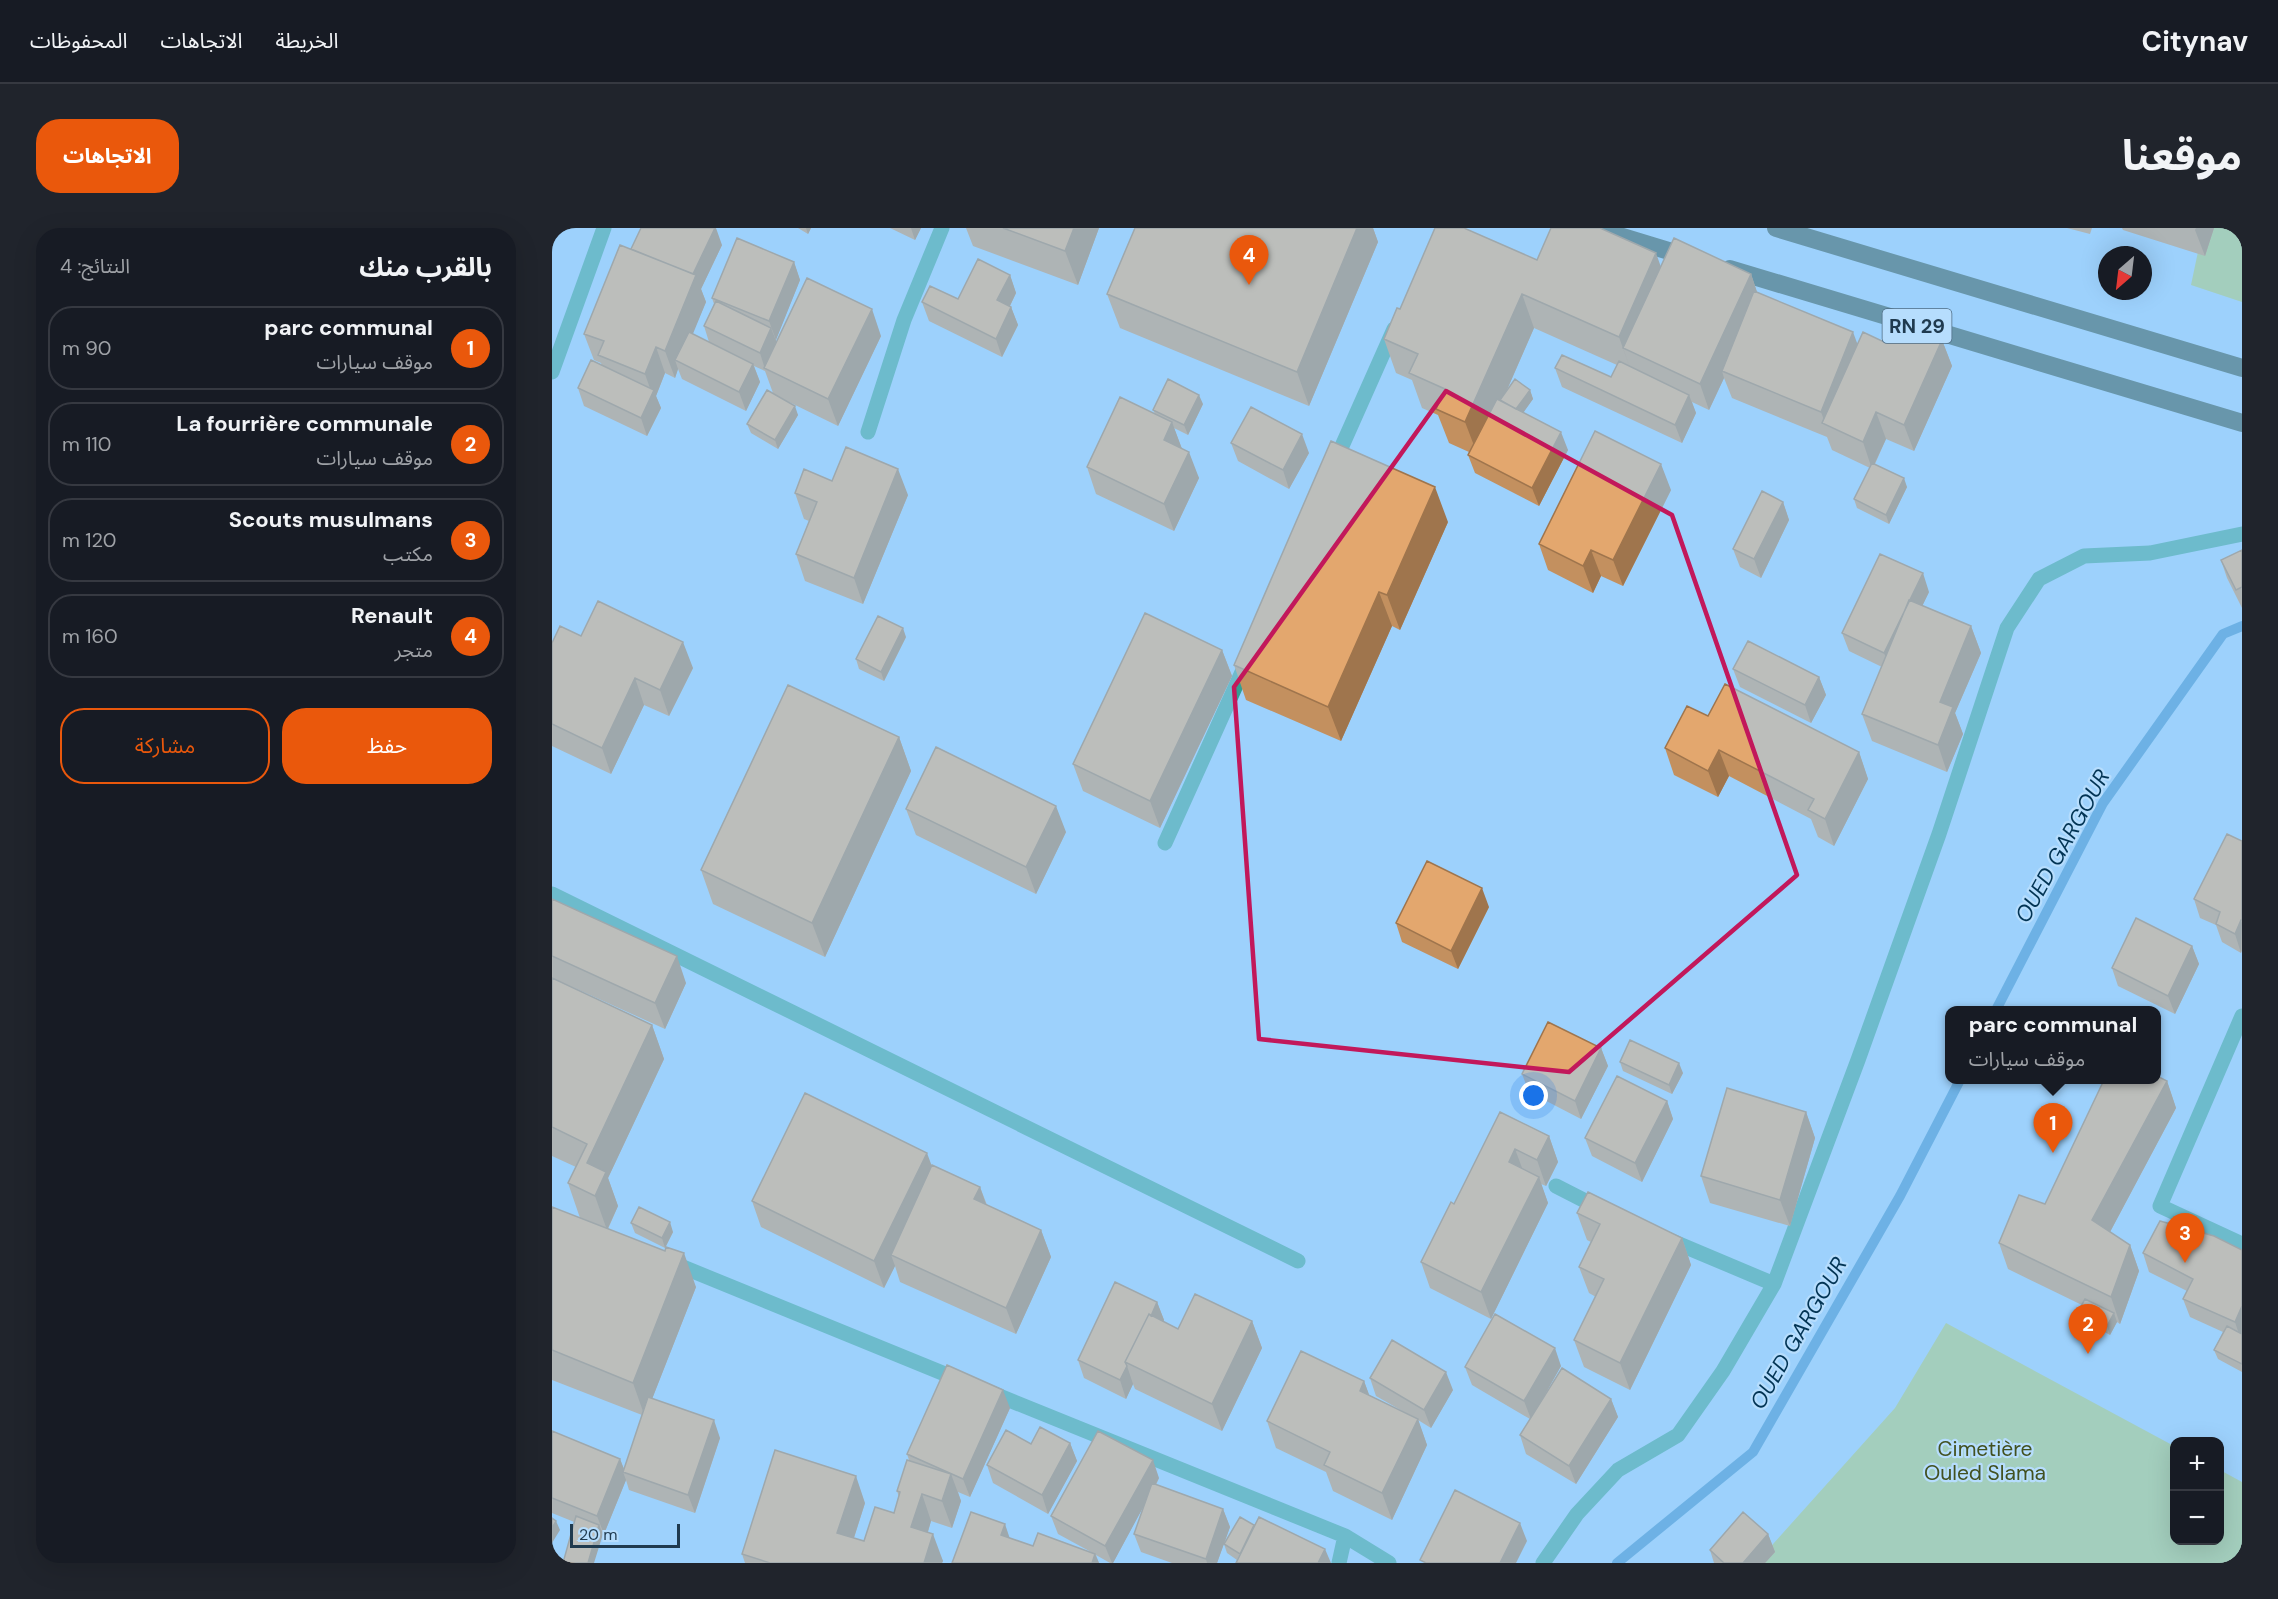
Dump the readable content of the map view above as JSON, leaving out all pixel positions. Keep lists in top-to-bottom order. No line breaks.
{"streets":{"highway":["RN 29"]},"water":["OUED GARGOUR"],"parks":["Cimetière Ouled Slama"],"scale_bar":"20 m","north":"bottom left","page":{"header":"Citynav","nav":["الخريطة","الاتجاهات","المحفوظات"],"title":"موقعنا","buttons":["الاتجاهات",["حفظ","مشاركة"]],"heading":["بالقرب منك","النتائج: 4"],"pins":["4","1","3","2"],"list":[{"mark":"1","name":"parc communal","note":"موقف سيارات","value":"90 m"},{"mark":"2","name":"La fourrière communale","note":"موقف سيارات","value":"110 m"},{"mark":"3","name":"Scouts musulmans","note":"مكتب","value":"120 m"},{"mark":"4","name":"Renault","note":"متجر","value":"160 m"}],"popup":["parc communal","موقف سيارات"],"map_buttons":["+","−"],"scale":"20 m"}}
